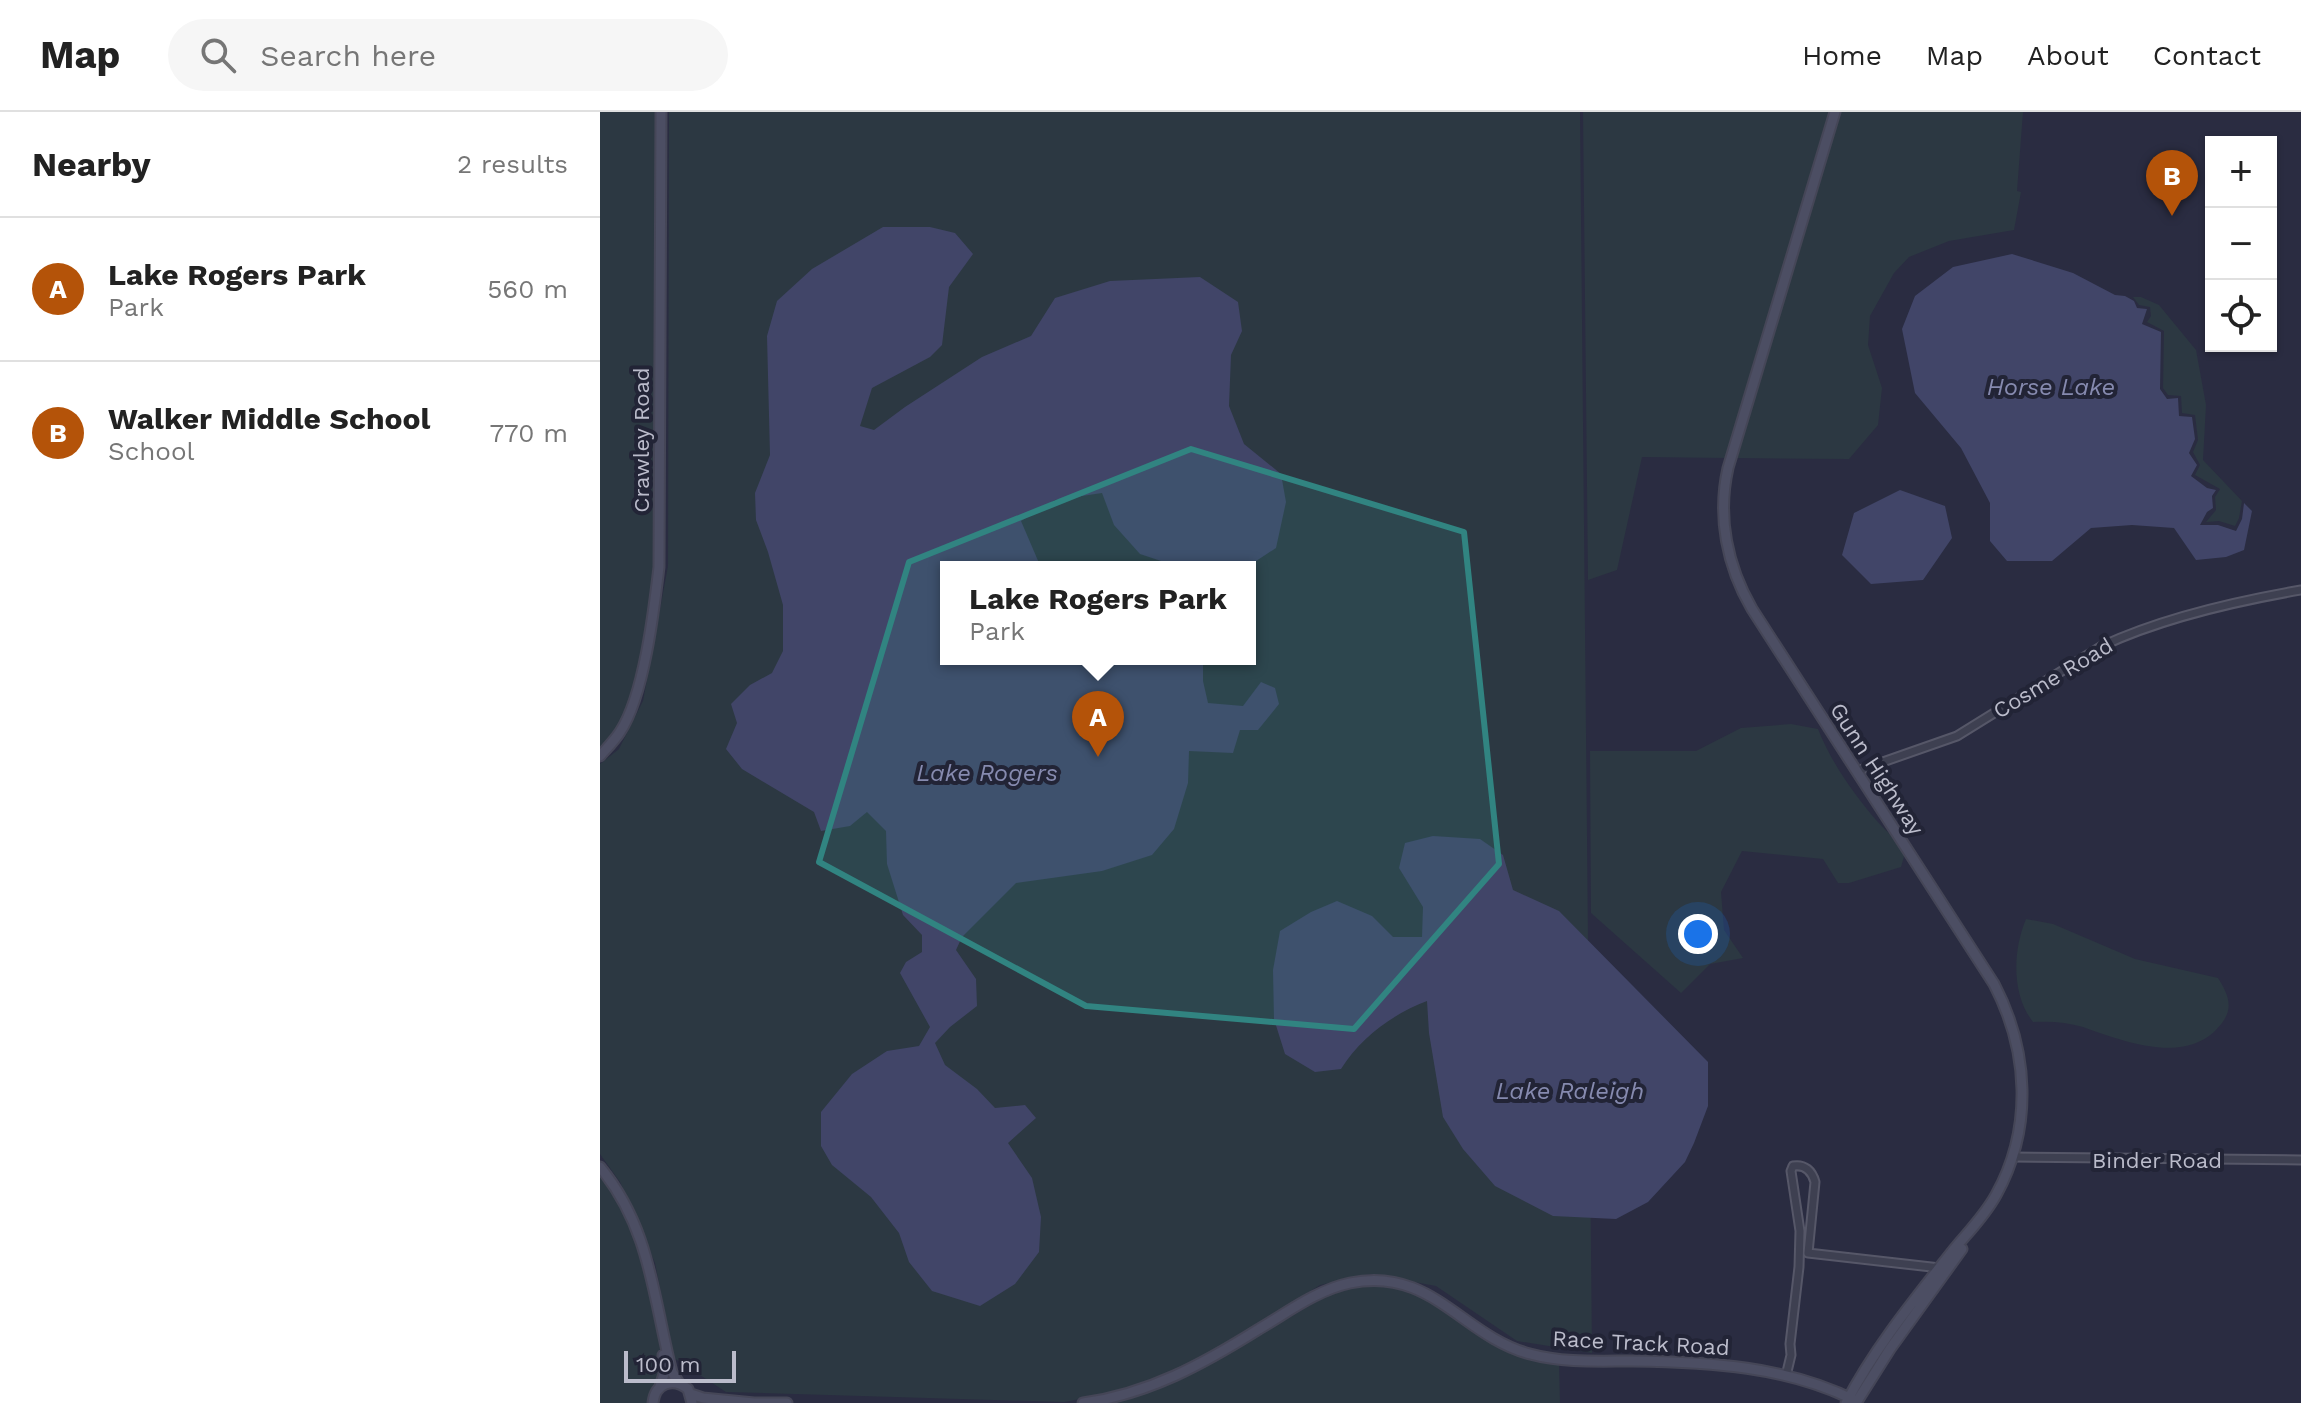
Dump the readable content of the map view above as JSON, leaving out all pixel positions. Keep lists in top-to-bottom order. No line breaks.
{"streets":{"main road":["Crawley Road","Gunn Highway","Race Track Road"],"street":["Cosme Road","Binder Road"]},"crossings":[["Cosme Road","Gunn Highway"],["Gunn Highway","Binder Road"],["Gunn Highway","Race Track Road"]],"water":["Horse Lake","Lake Rogers","Lake Raleigh"],"scale_bar":"100 m","page":{"header":"Map","search":"Search here","nav":["Home","Map","About","Contact"],"heading":["Nearby","2 results"],"map_buttons":["+","−"],"pins":["B","A"],"list":[{"mark":"A","name":"Lake Rogers Park","note":"Park","value":"560 m"},{"mark":"B","name":"Walker Middle School","note":"School","value":"770 m"}],"popup":["Lake Rogers Park","Park"],"scale":"100 m"}}
